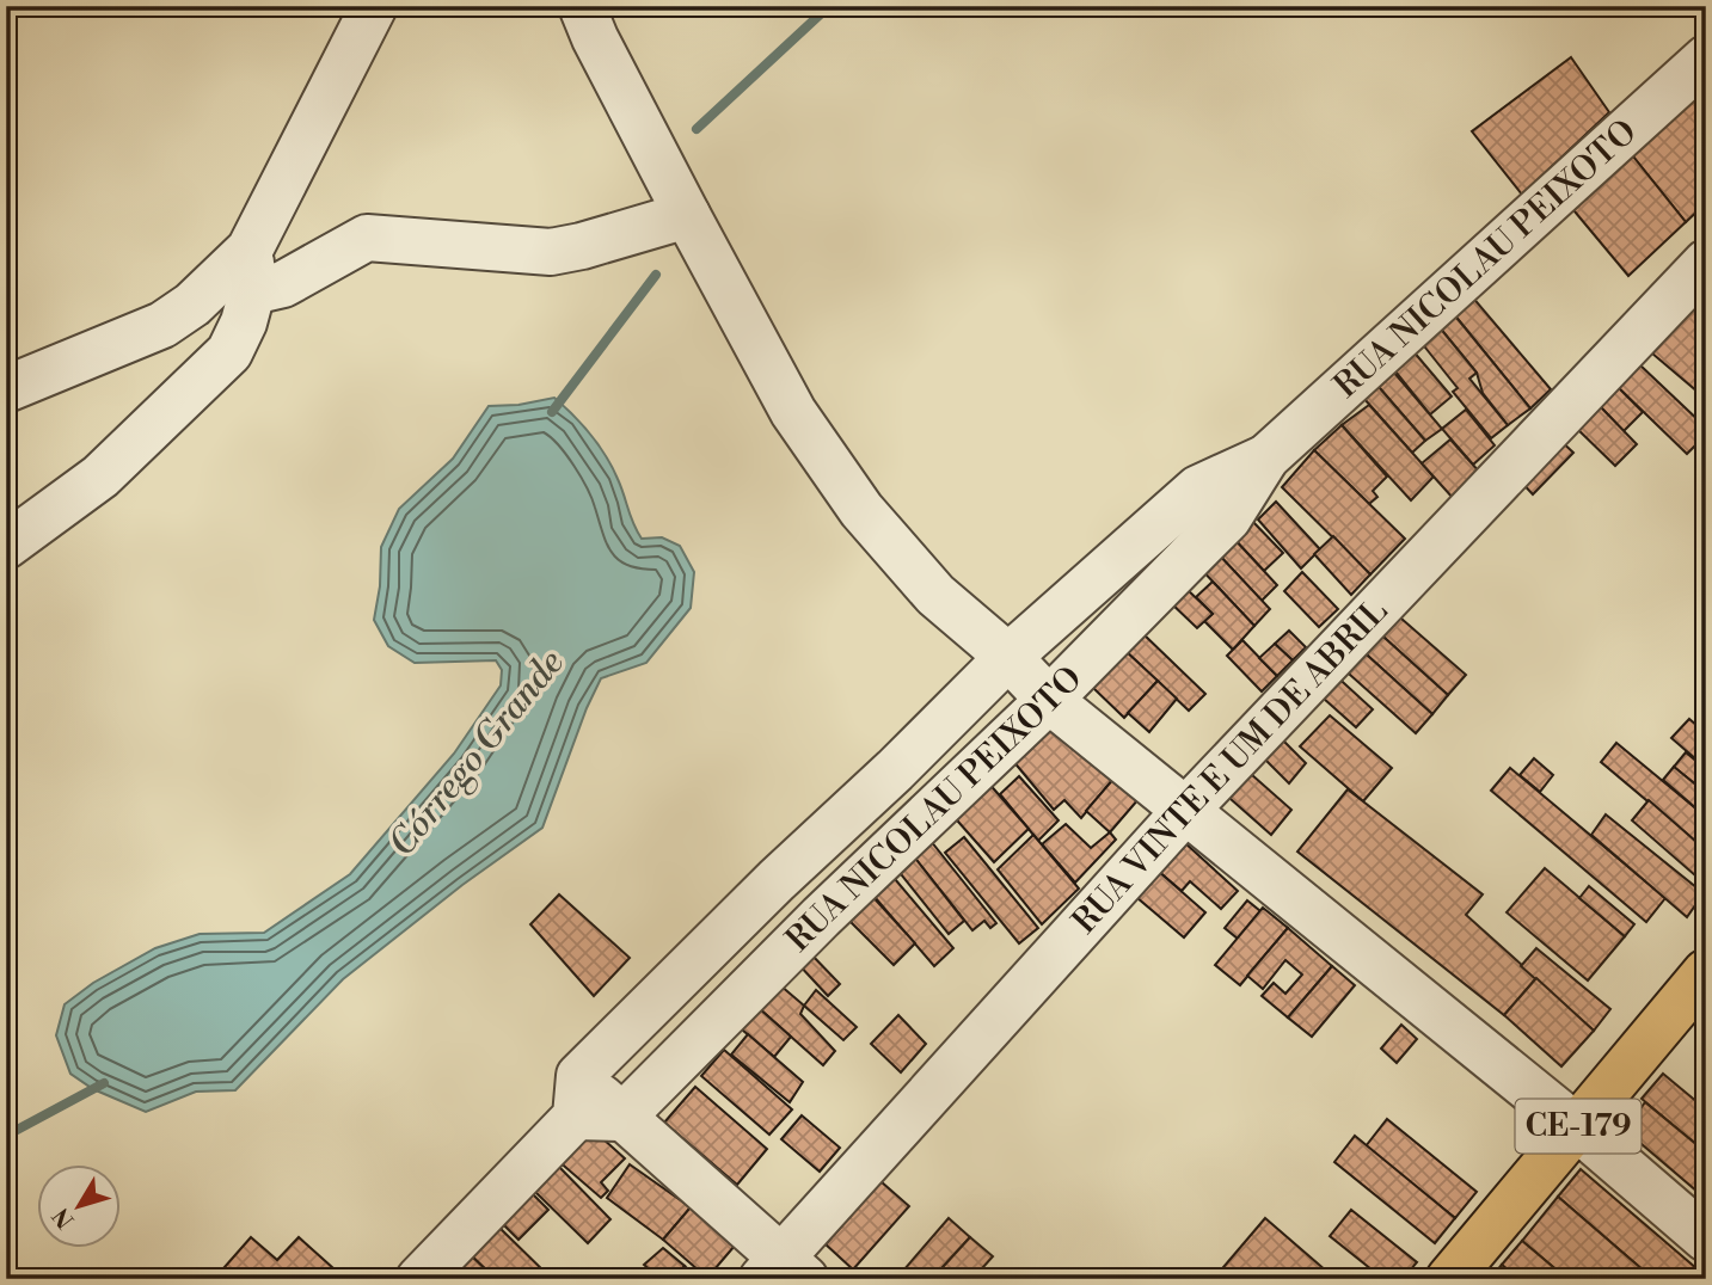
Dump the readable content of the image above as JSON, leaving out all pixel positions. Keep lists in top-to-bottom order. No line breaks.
{"streets":{"main road":["CE-179"],"street":["RUA NICOLAU PEIXOTO","RUA VINTE E UM DE ABRIL"]},"water":["Córrego Grande"],"north":"bottom left"}
